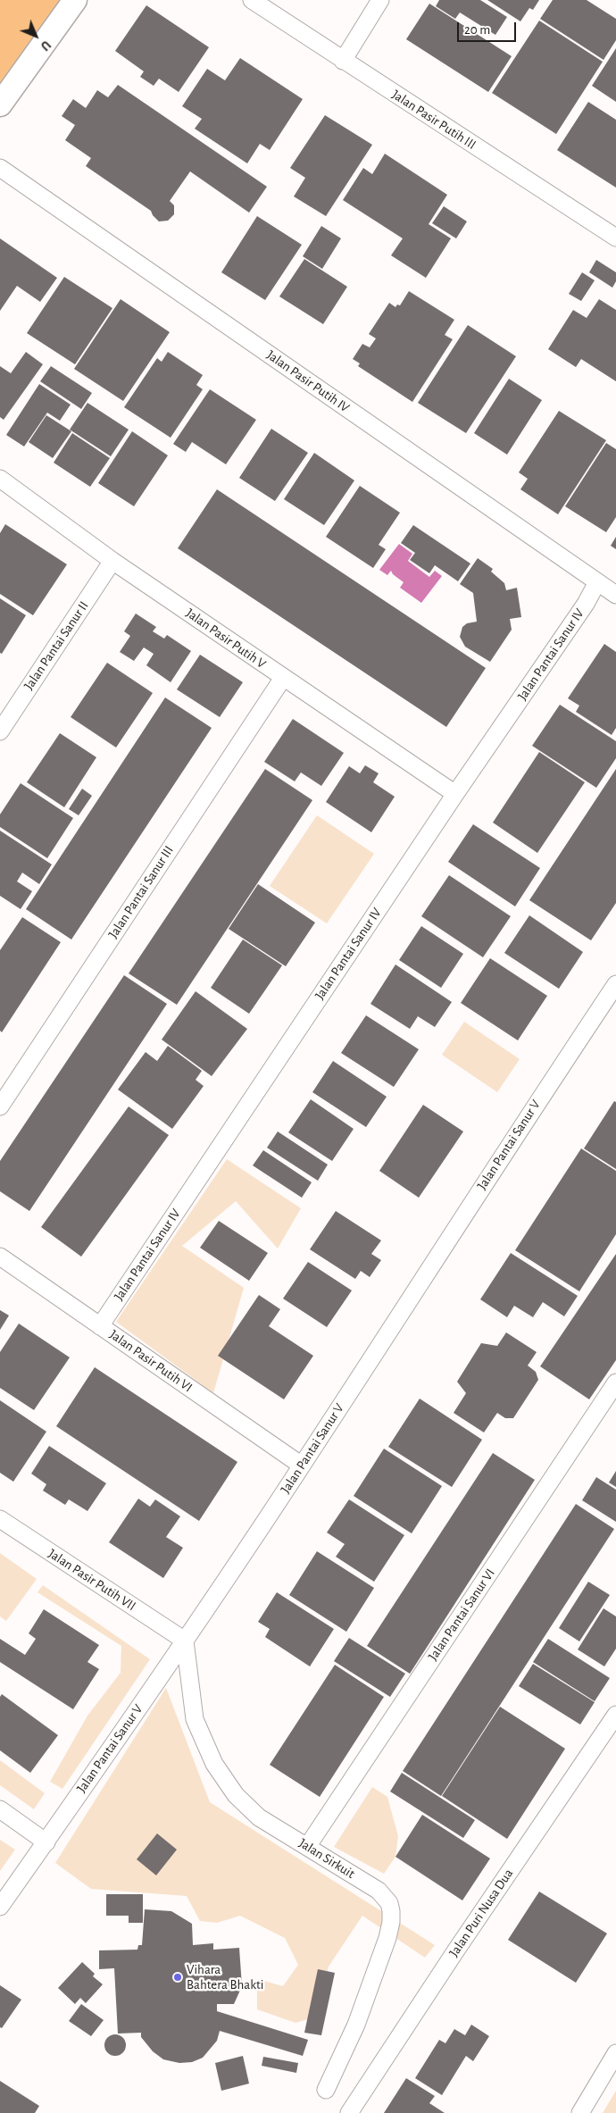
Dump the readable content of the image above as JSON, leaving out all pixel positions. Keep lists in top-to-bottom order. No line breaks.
{"streets":{"street":["Jalan Pasir Putih III","Jalan Pasir Putih IV","Jalan Pasir Putih V","Jalan Pantai Sanur II","Jalan Pantai Sanur IV","Jalan Pantai Sanur III","Jalan Pantai Sanur V","Jalan Pasir Putih VI","Jalan Pasir Putih VII","Jalan Pantai Sanur VI","Jalan Sirkuit","Jalan Puri Nusa Dua"]},"crossings":[["Jalan Pasir Putih IV","Jalan Pantai Sanur IV"],["Jalan Pasir Putih V","Jalan Pantai Sanur II"],["Jalan Pasir Putih V","Jalan Pantai Sanur IV"],["Jalan Pasir Putih V","Jalan Pantai Sanur III"],["Jalan Pantai Sanur IV","Jalan Pasir Putih VI"],["Jalan Pantai Sanur V","Jalan Pasir Putih VI"],["Jalan Pantai Sanur V","Jalan Pasir Putih VII"],["Jalan Pantai Sanur V","Jalan Sirkuit"],["Jalan Pasir Putih VII","Jalan Sirkuit"],["Jalan Pantai Sanur VI","Jalan Sirkuit"]],"places":["Vihara Bahtera Bhakti"],"scale_bar":"20 m","north":"bottom right"}
